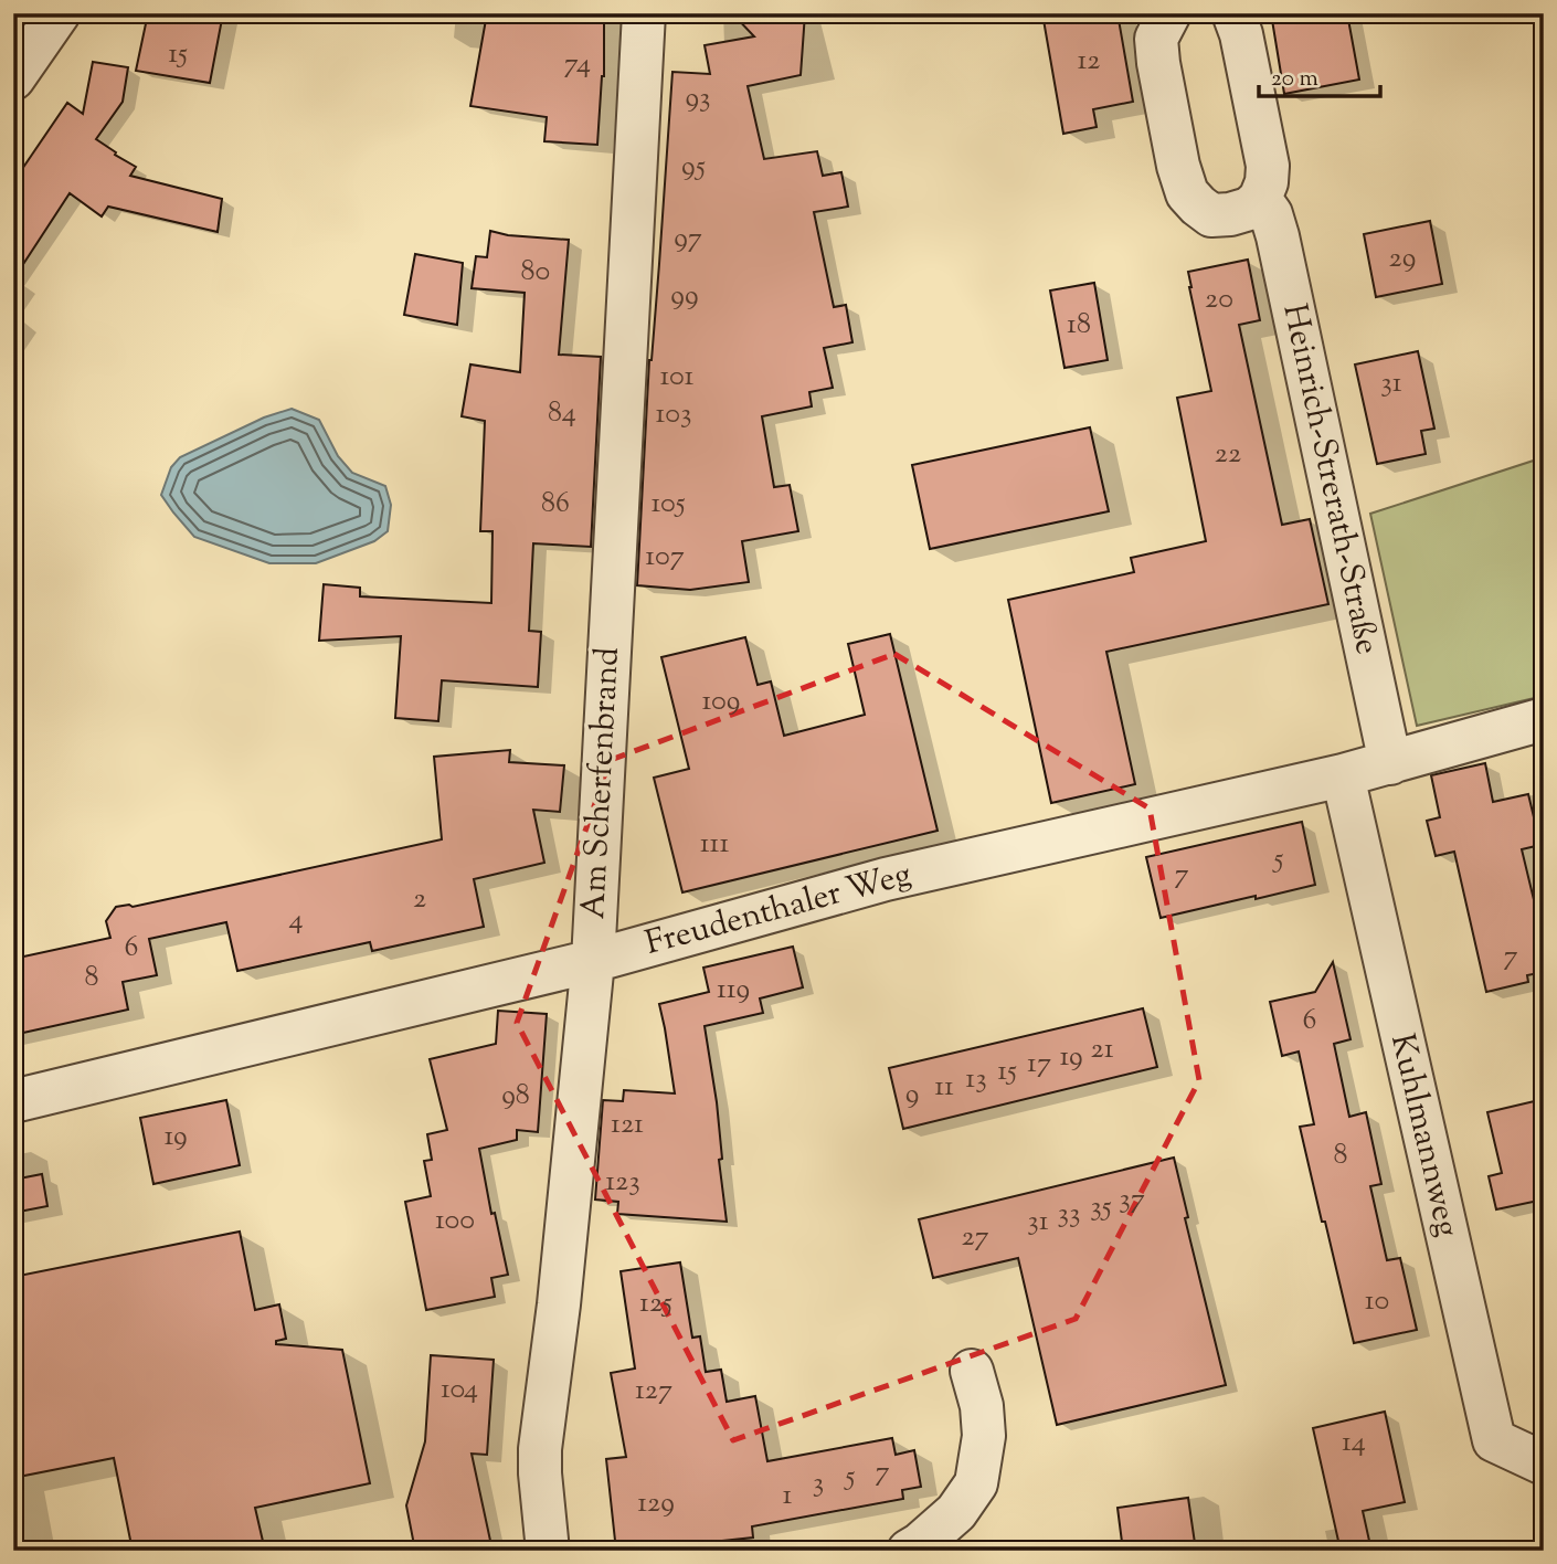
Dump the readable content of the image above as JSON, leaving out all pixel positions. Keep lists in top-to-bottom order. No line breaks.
{"streets":{"street":["Heinrich-Strerath-Straße","Am Scherfenbrand","Freudenthaler Weg","Kuhlmannweg"]},"crossings":[["Heinrich-Strerath-Straße","Freudenthaler Weg"],["Am Scherfenbrand","Freudenthaler Weg"],["Freudenthaler Weg","Kuhlmannweg"]],"house_numbers":["15","12","74","93","95","97","29","80","99","20","18","101","31","84","103","22","86","105","107","109","111","5","7","2","4","6","7","8","119","6","21","19","17","15","13","11","9","98","121","19","8","123","37","35","33","100","31","27","10","125","104","127","14","7","5","3","1","129"],"scale_bar":"20 m"}
